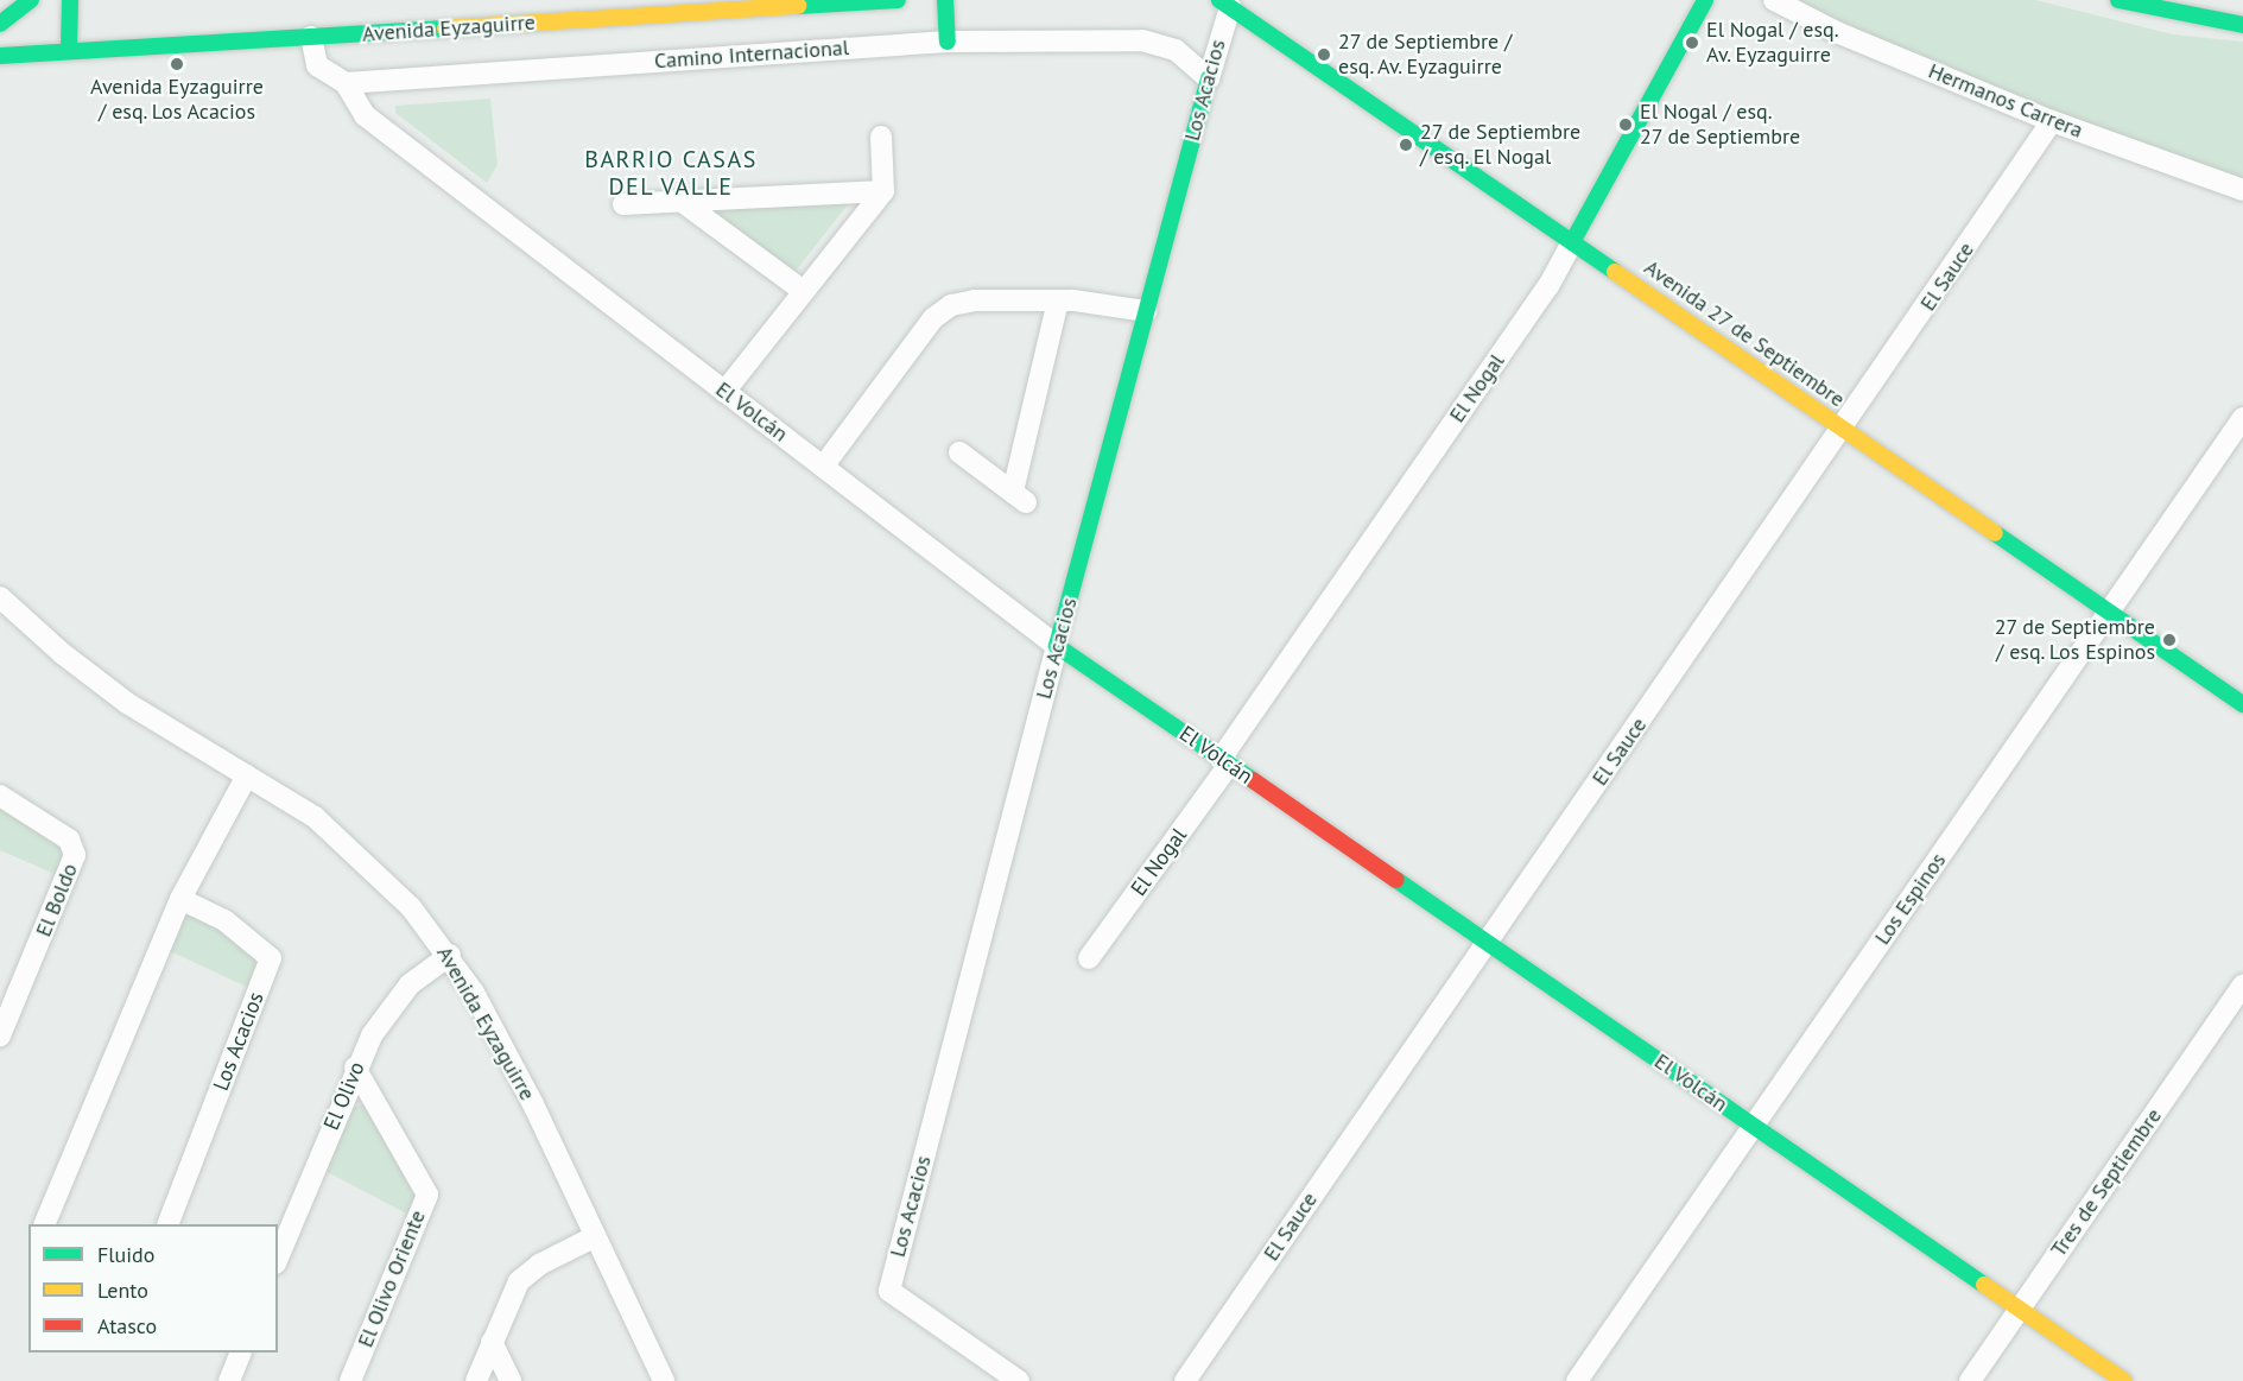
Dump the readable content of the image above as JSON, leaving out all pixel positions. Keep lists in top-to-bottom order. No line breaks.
{"streets":{"street":["Avenida Eyzaguirre","Camino Internacional","Los Acacios","Hermanos Carrera","El Sauce","Avenida 27 de Septiembre","El Nogal","El Volcán","Los Espinos","El Boldo","El Olivo","Tres de Septiembre","El Olivo Oriente"]},"crossings":[["Avenida Eyzaguirre","El Olivo"],["Camino Internacional","Los Acacios"],["Camino Internacional","El Volcán"],["Los Acacios","Avenida 27 de Septiembre"],["Los Acacios","El Volcán"],["Hermanos Carrera","El Sauce"],["El Sauce","Avenida 27 de Septiembre"],["El Sauce","El Volcán"],["Avenida 27 de Septiembre","El Nogal"],["Avenida 27 de Septiembre","Los Espinos"],["El Nogal","El Volcán"],["El Volcán","Los Espinos"],["El Volcán","Tres de Septiembre"],["El Olivo","El Olivo Oriente"]],"districts":["BARRIO CASAS DEL VALLE"],"places":["El Nogal / esq. Av. Eyzaguirre","27 de Septiembre / esq. Av. Eyzaguirre","Avenida Eyzaguirre / esq. Los Acacios","El Nogal / esq. 27 de Septiembre","27 de Septiembre / esq. El Nogal","27 de Septiembre / esq. Los Espinos"],"legend":["Fluido","Lento","Atasco"]}
